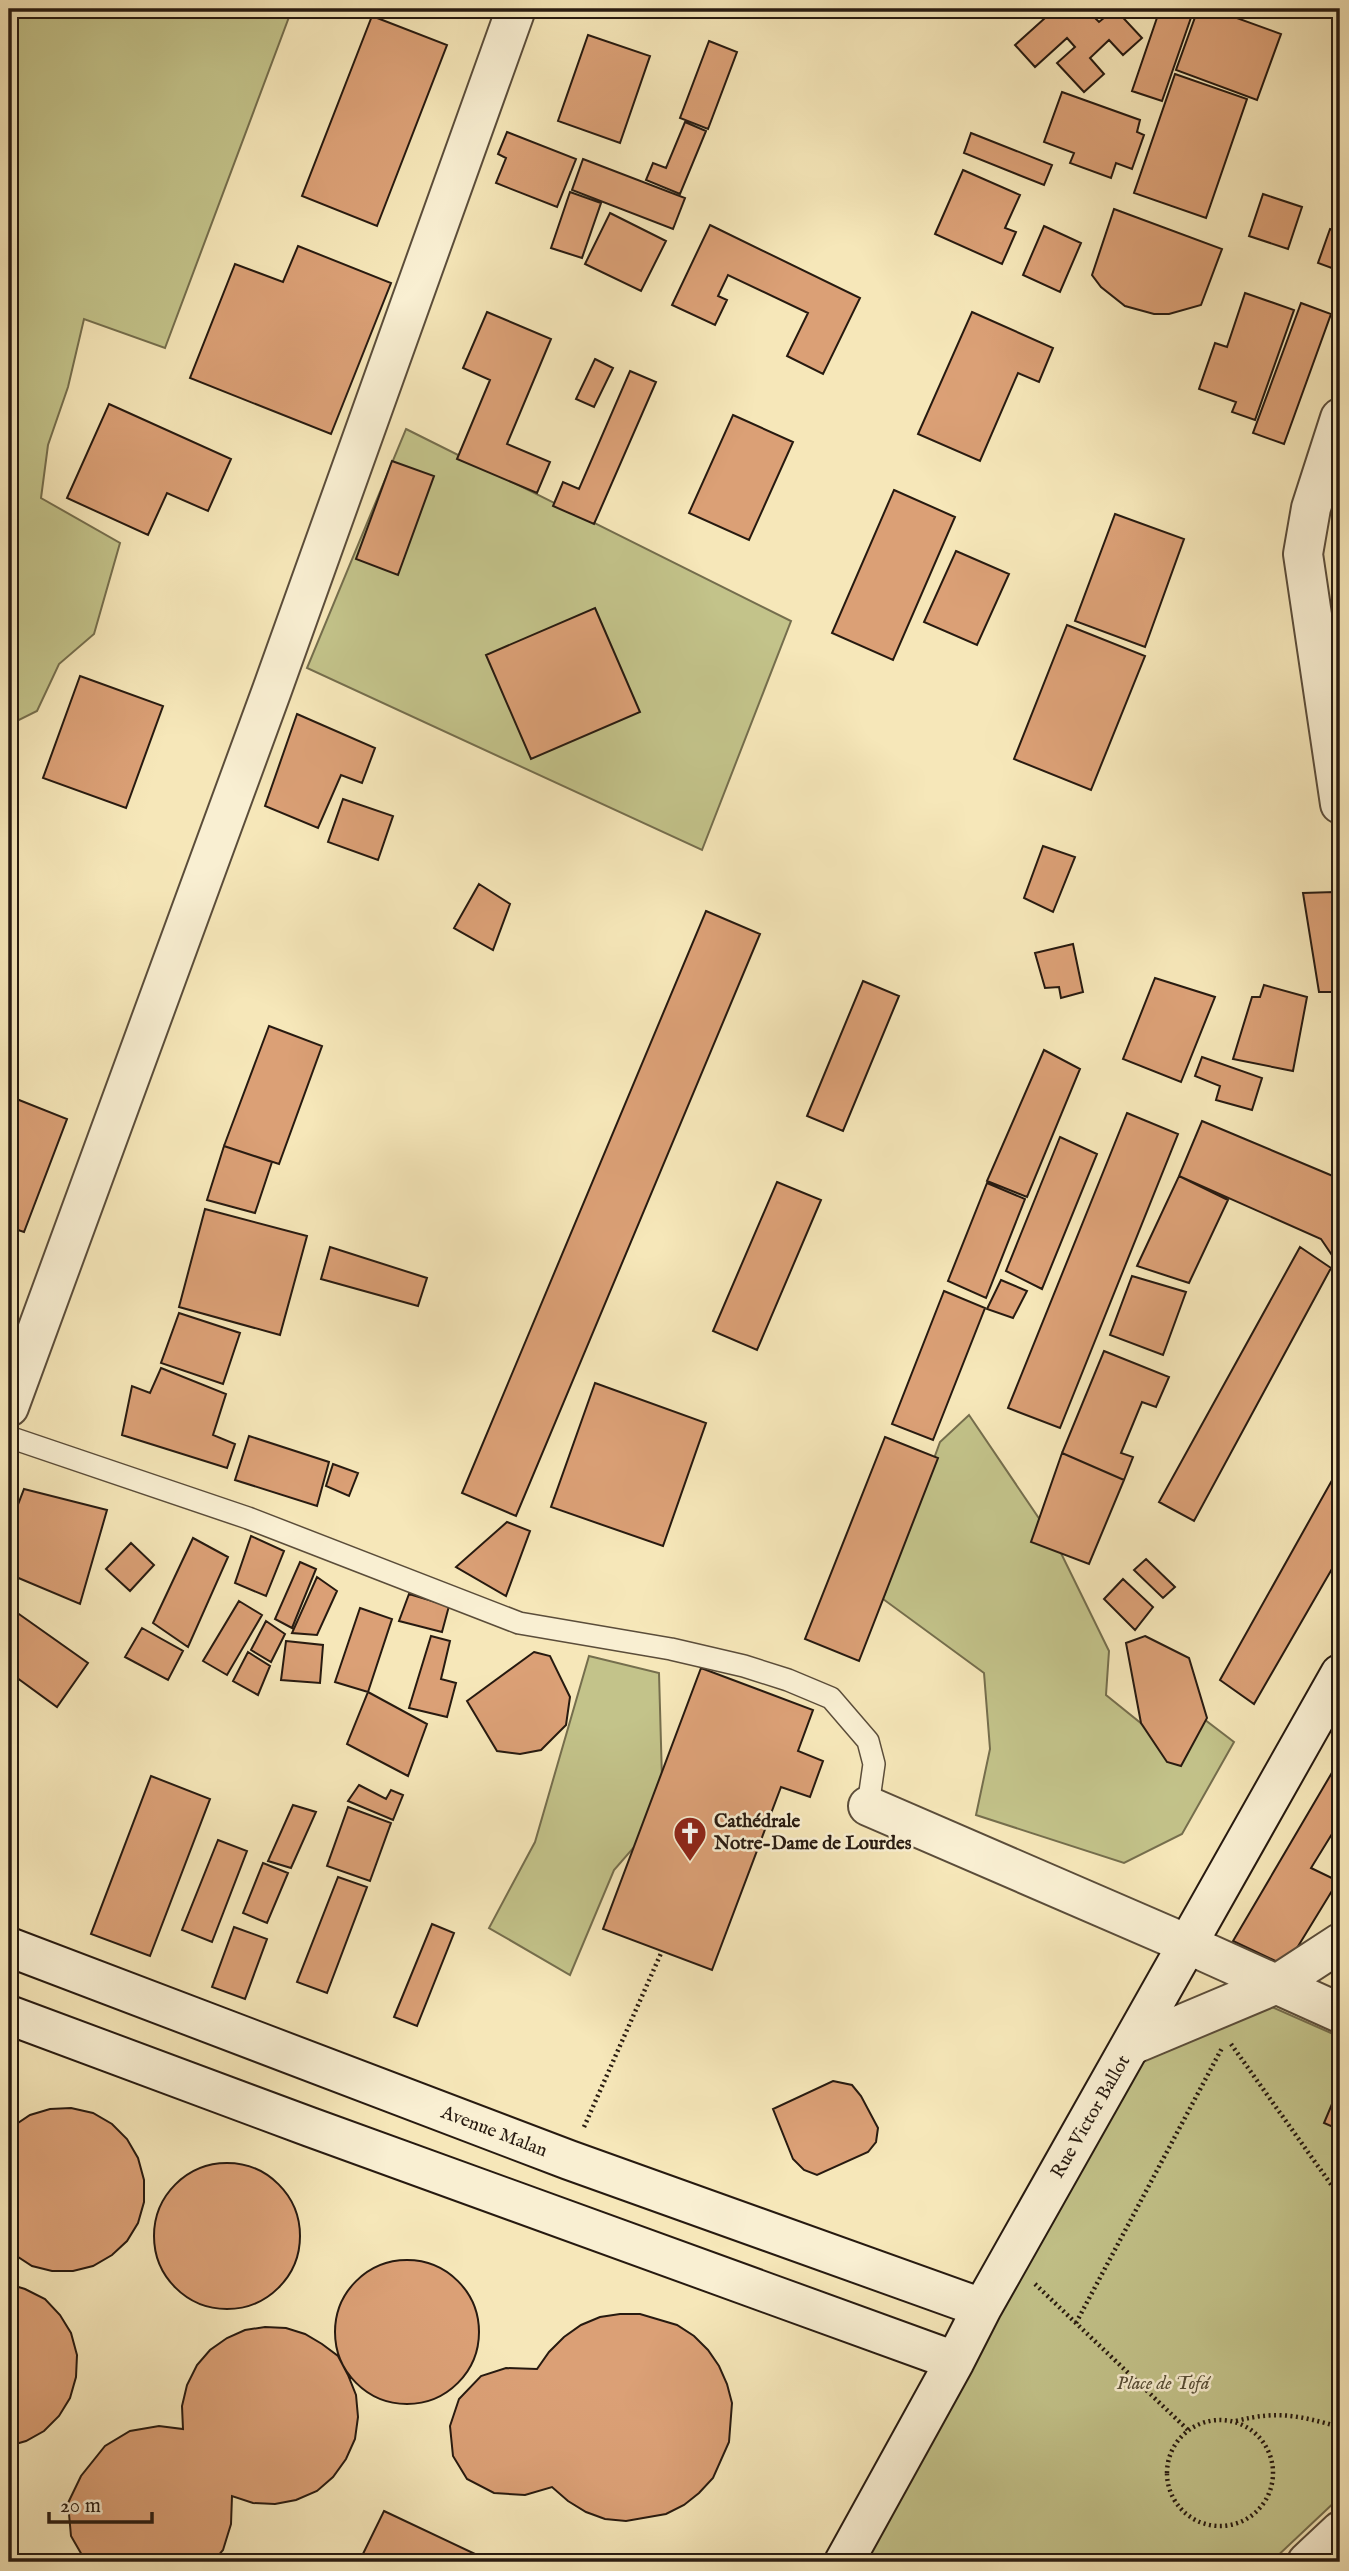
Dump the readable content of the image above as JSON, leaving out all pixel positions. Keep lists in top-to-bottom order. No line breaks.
{"streets":{"main road":["Rue Victor Ballot","Avenue Malan"]},"crossings":[["Rue Victor Ballot","Avenue Malan"]],"parks":["Place de Tofá"],"places":{"church":["Cathédrale Notre-Dame de Lourdes"]},"scale_bar":"20 m"}
